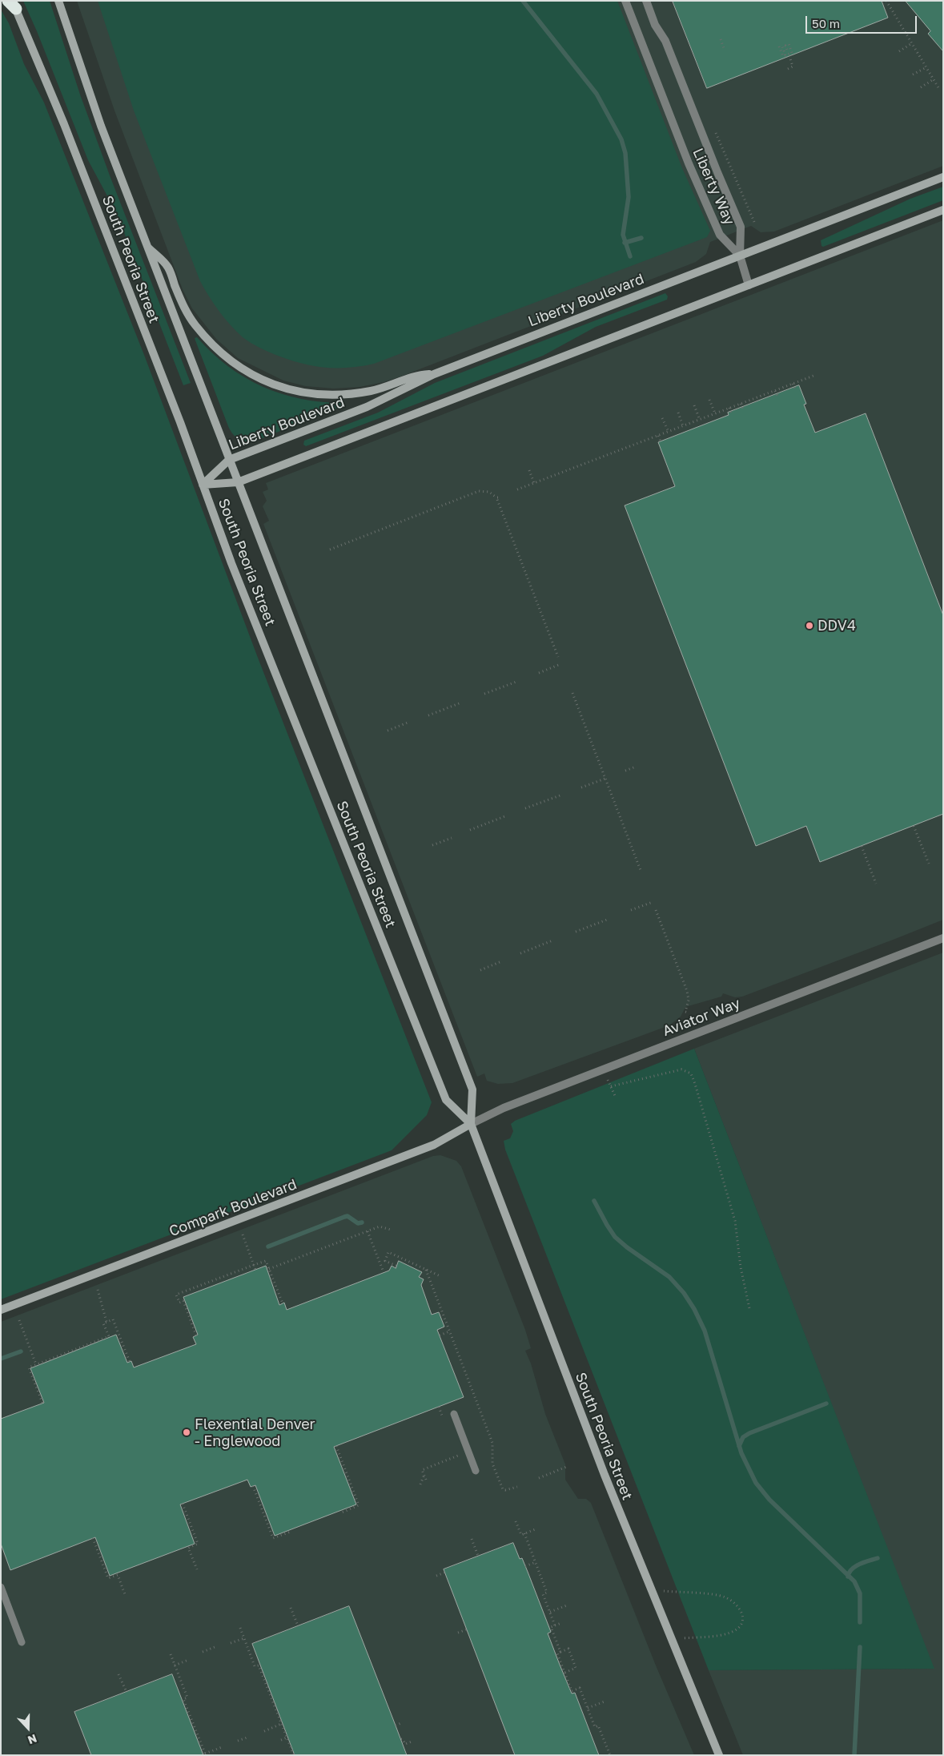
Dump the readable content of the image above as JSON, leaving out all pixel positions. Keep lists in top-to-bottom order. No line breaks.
{"streets":{"main road":["South Peoria Street","Liberty Boulevard","Compark Boulevard"],"street":["Liberty Way","Aviator Way"]},"crossings":[["Liberty Way","Liberty Boulevard"],["South Peoria Street","Liberty Boulevard"],["South Peoria Street","Aviator Way"],["South Peoria Street","Compark Boulevard"],["Aviator Way","Compark Boulevard"]],"places":["DDV4","Flexential Denver - Englewood"],"scale_bar":"50 m","north":"bottom"}
